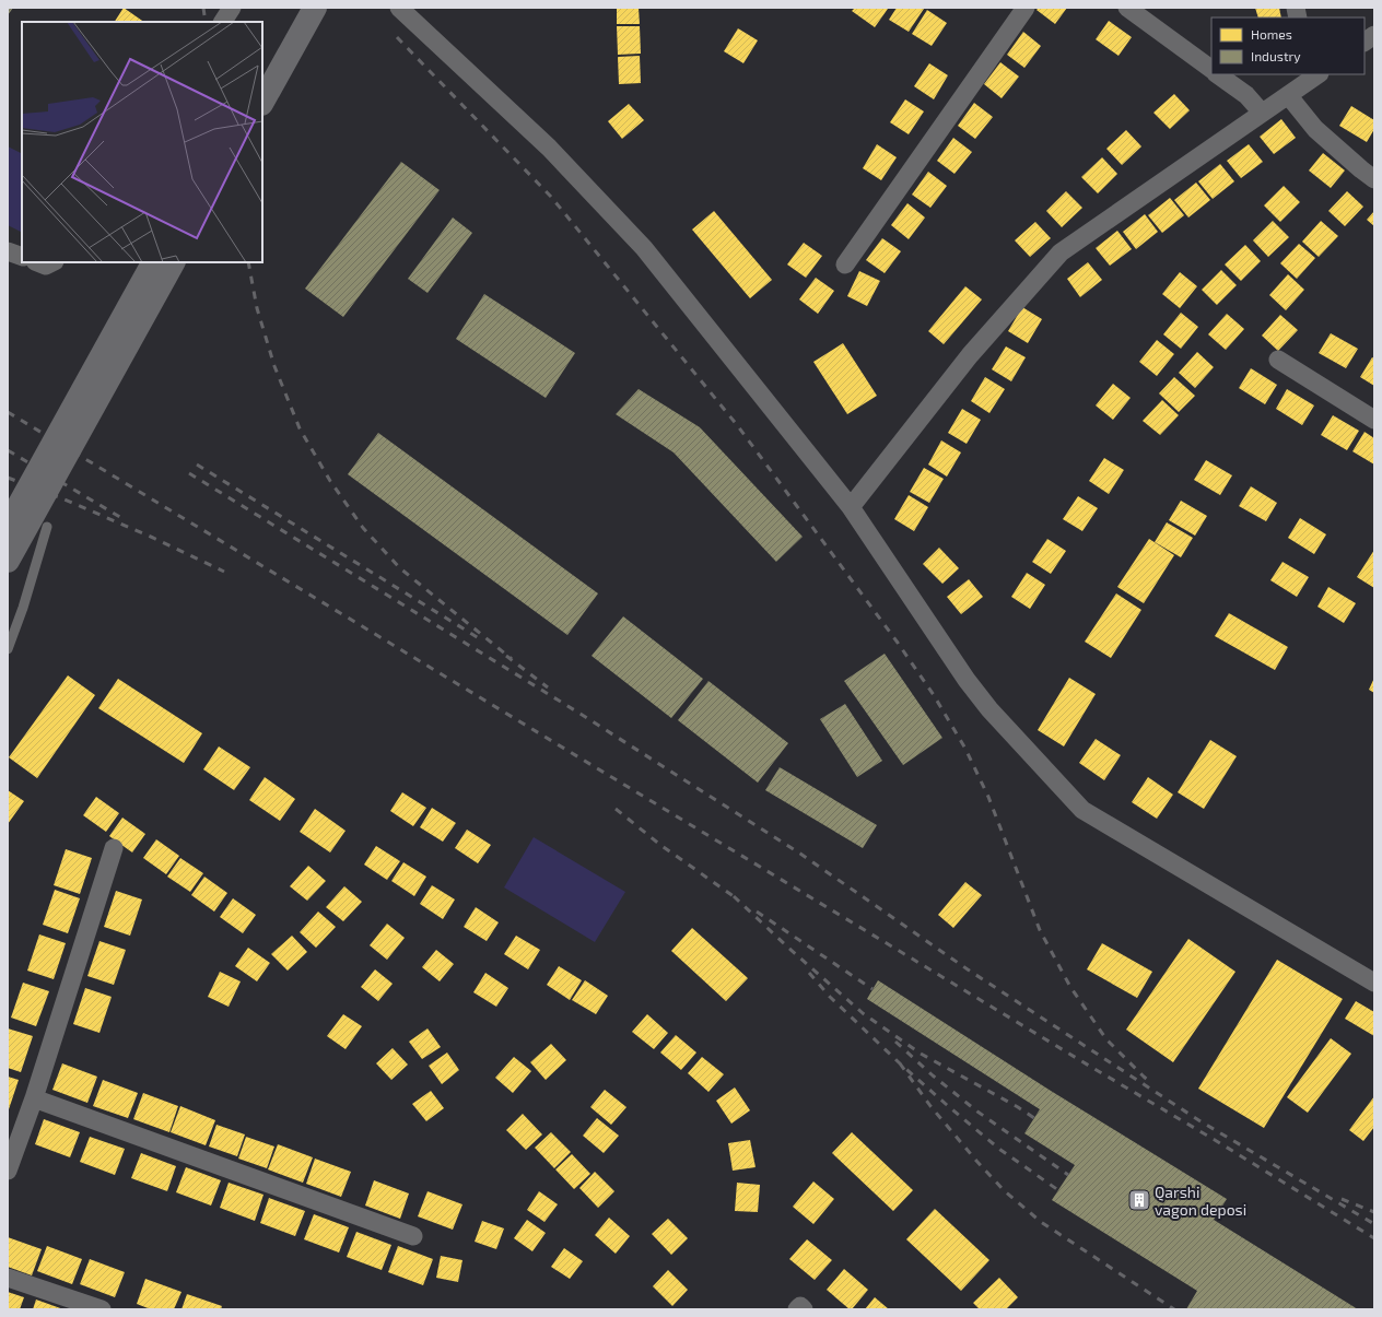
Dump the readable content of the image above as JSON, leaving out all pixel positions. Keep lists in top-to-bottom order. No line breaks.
{"places":{"building":["Qarshi vagon deposi"]},"legend":["Homes","Industry"]}
